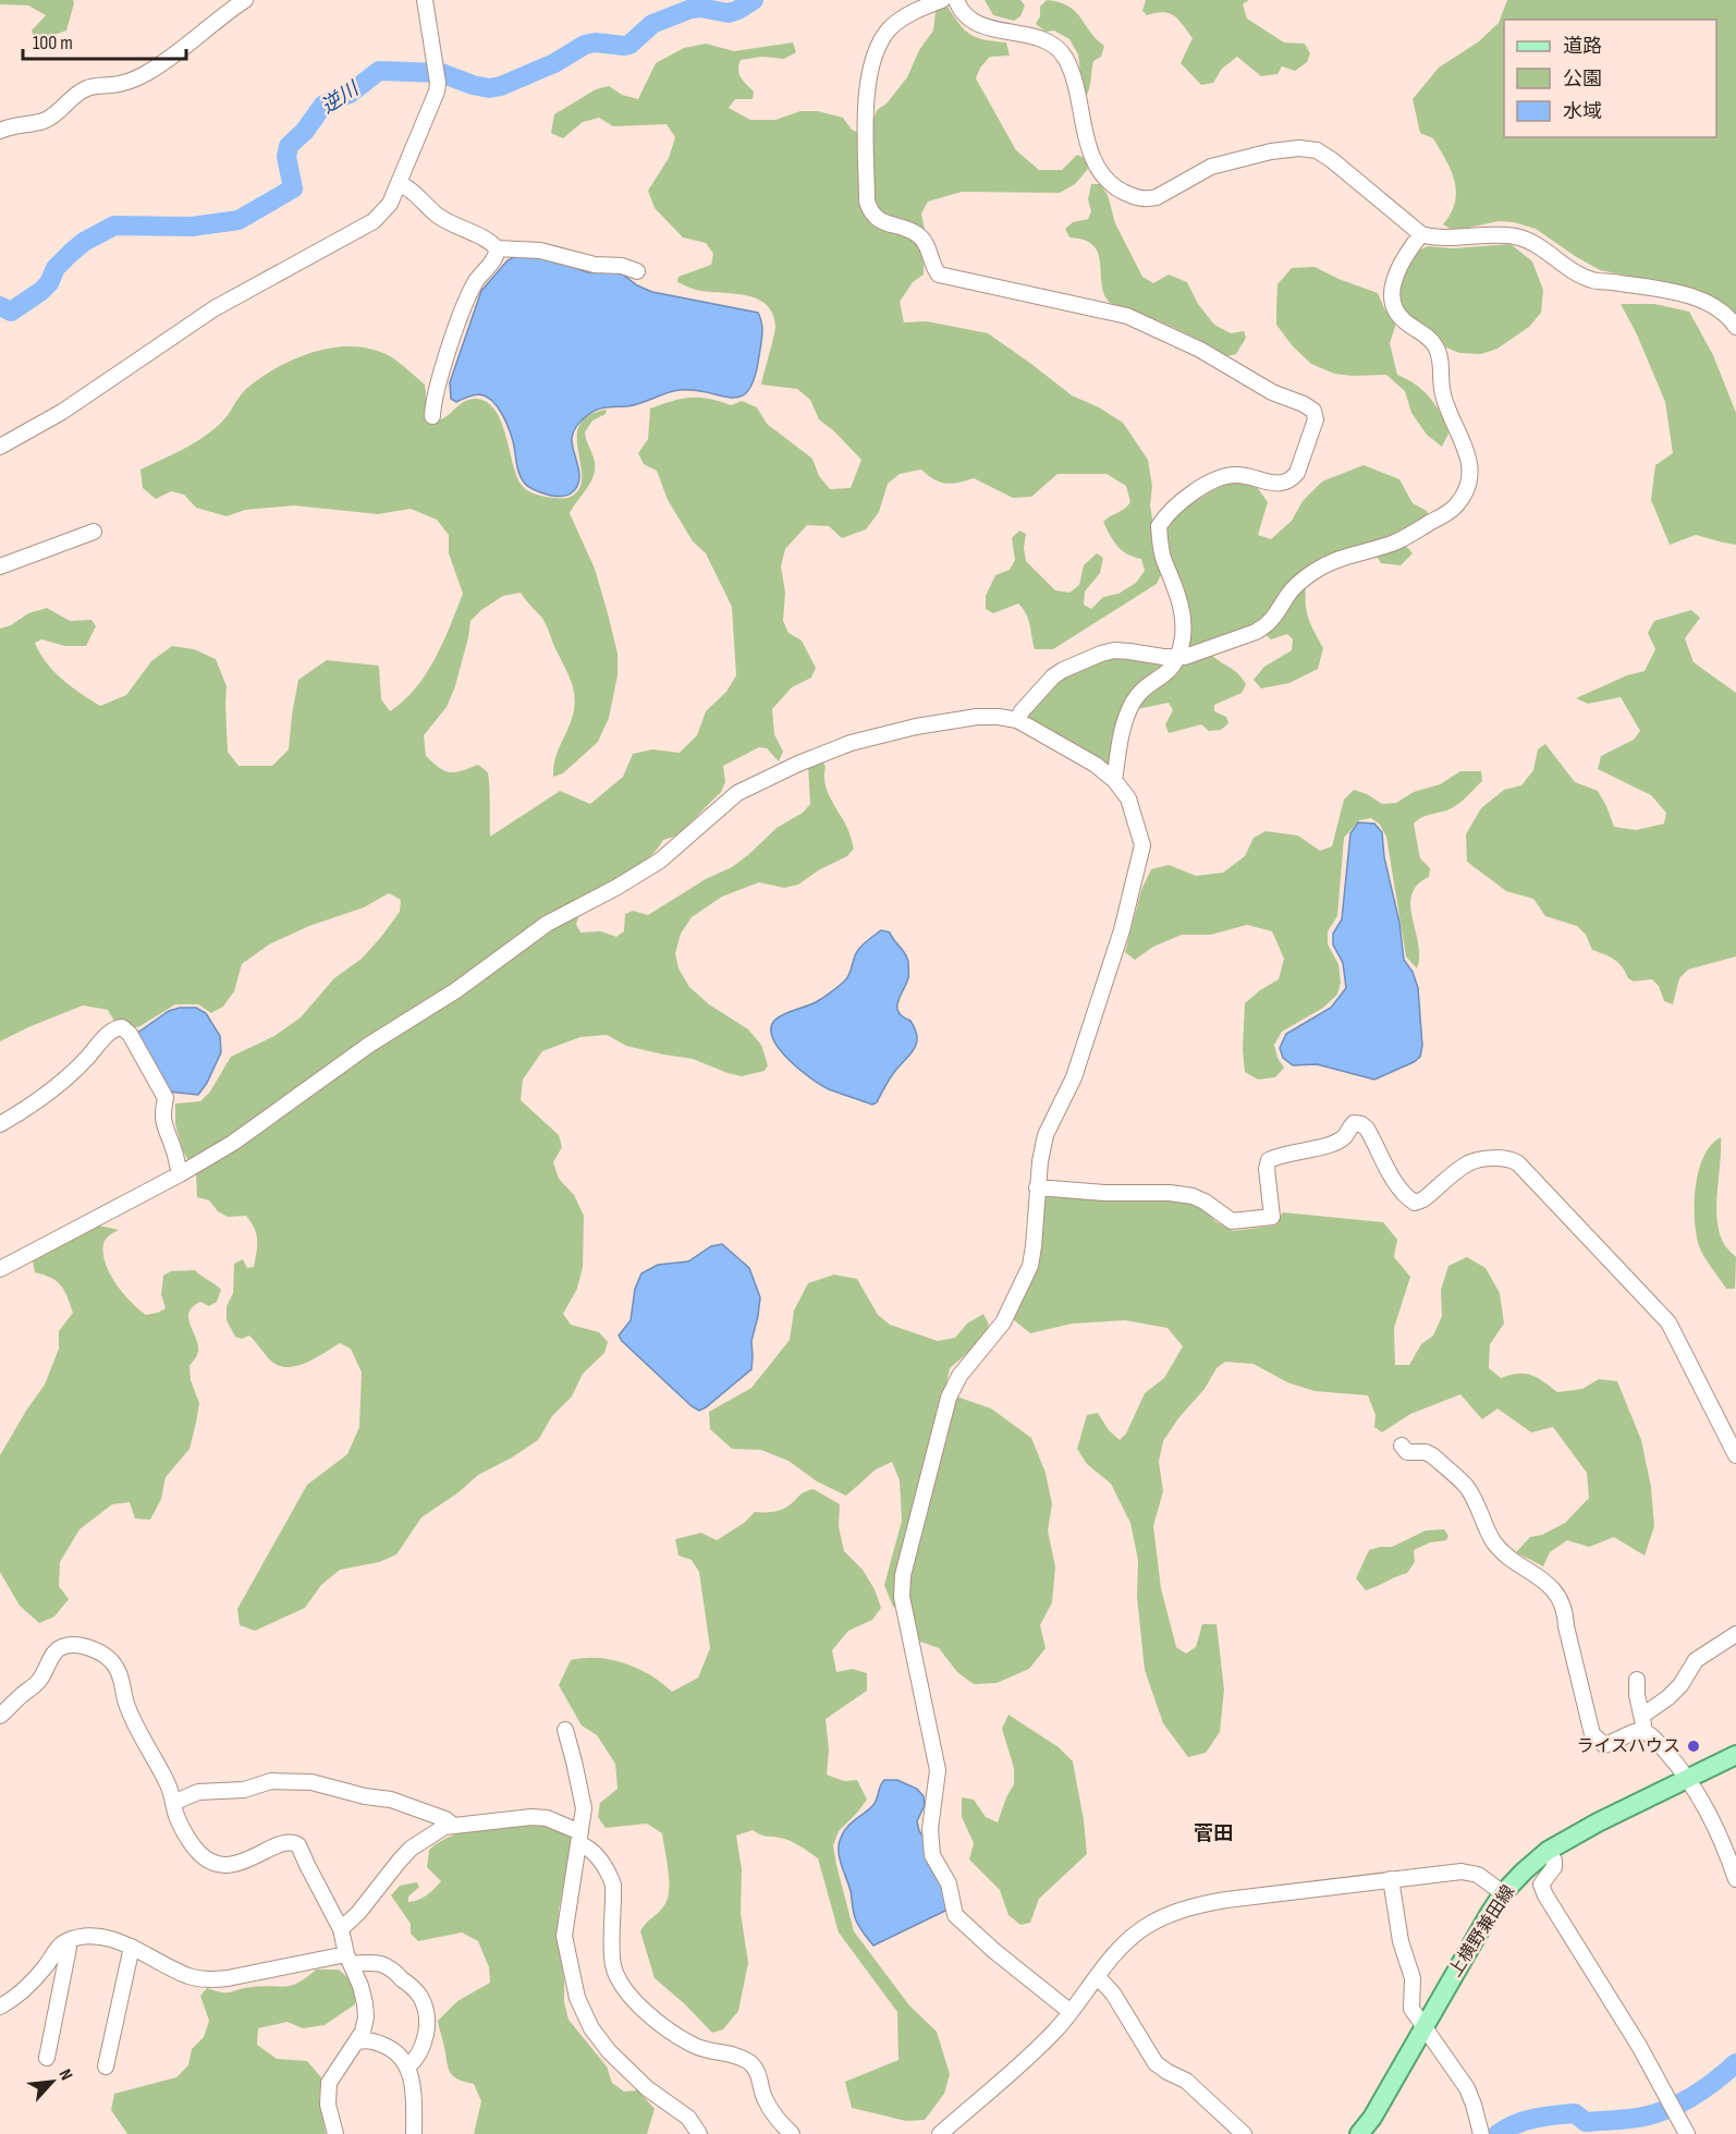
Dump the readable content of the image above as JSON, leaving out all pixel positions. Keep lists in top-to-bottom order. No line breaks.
{"streets":{"main road":["上横野兼田線"]},"districts":["菅田"],"water":["逆川"],"places":["ライスハウス"],"legend":["道路","公園","水域"],"scale_bar":"100 m","north":"top right"}
